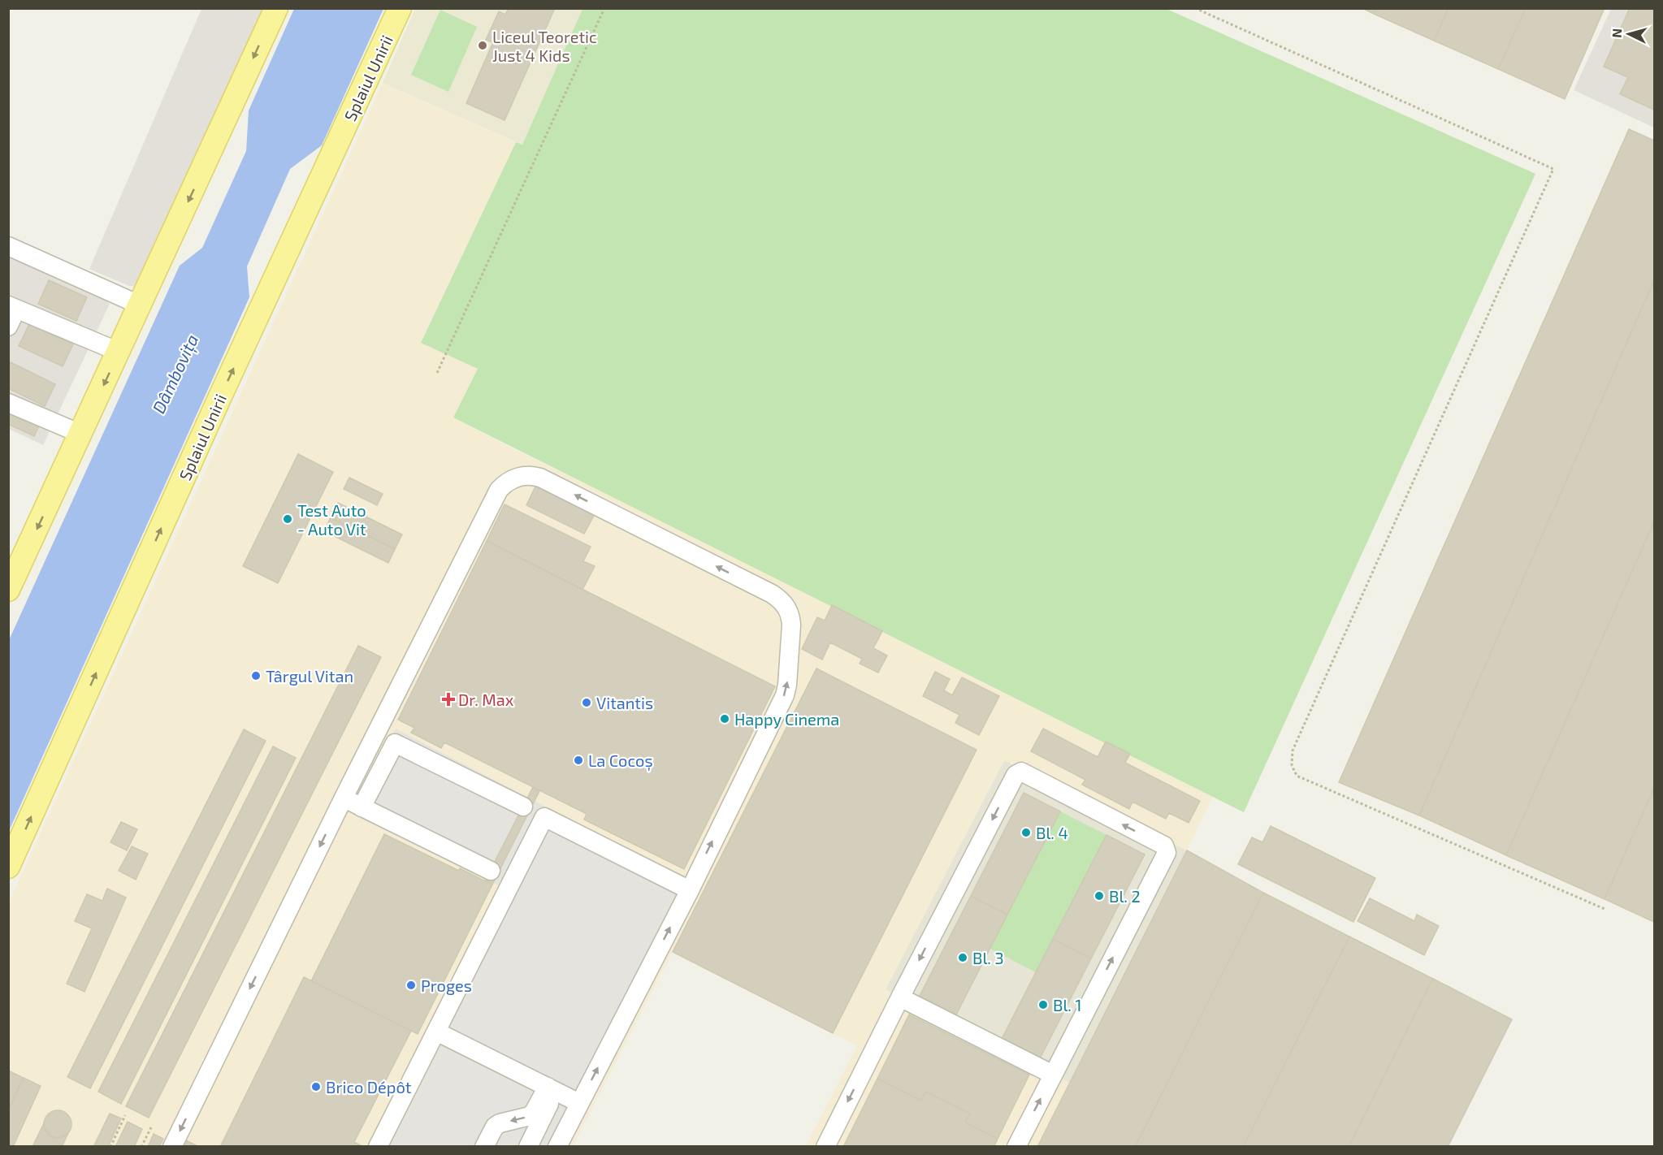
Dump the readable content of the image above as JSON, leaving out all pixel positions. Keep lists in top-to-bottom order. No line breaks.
{"streets":{"main road":["Splaiul Unirii"]},"water":["Dâmbovița"],"places":{"other":["Liceul Teoretic Just 4 Kids","Test Auto - Auto Vit","Târgul Vitan","Vitantis","Happy Cinema","La Cocoș","Bl. 4","Bl. 2","Bl. 3","Proges","Bl. 1","Brico Dépôt"],"health":["Dr. Max"]},"north":"left"}
